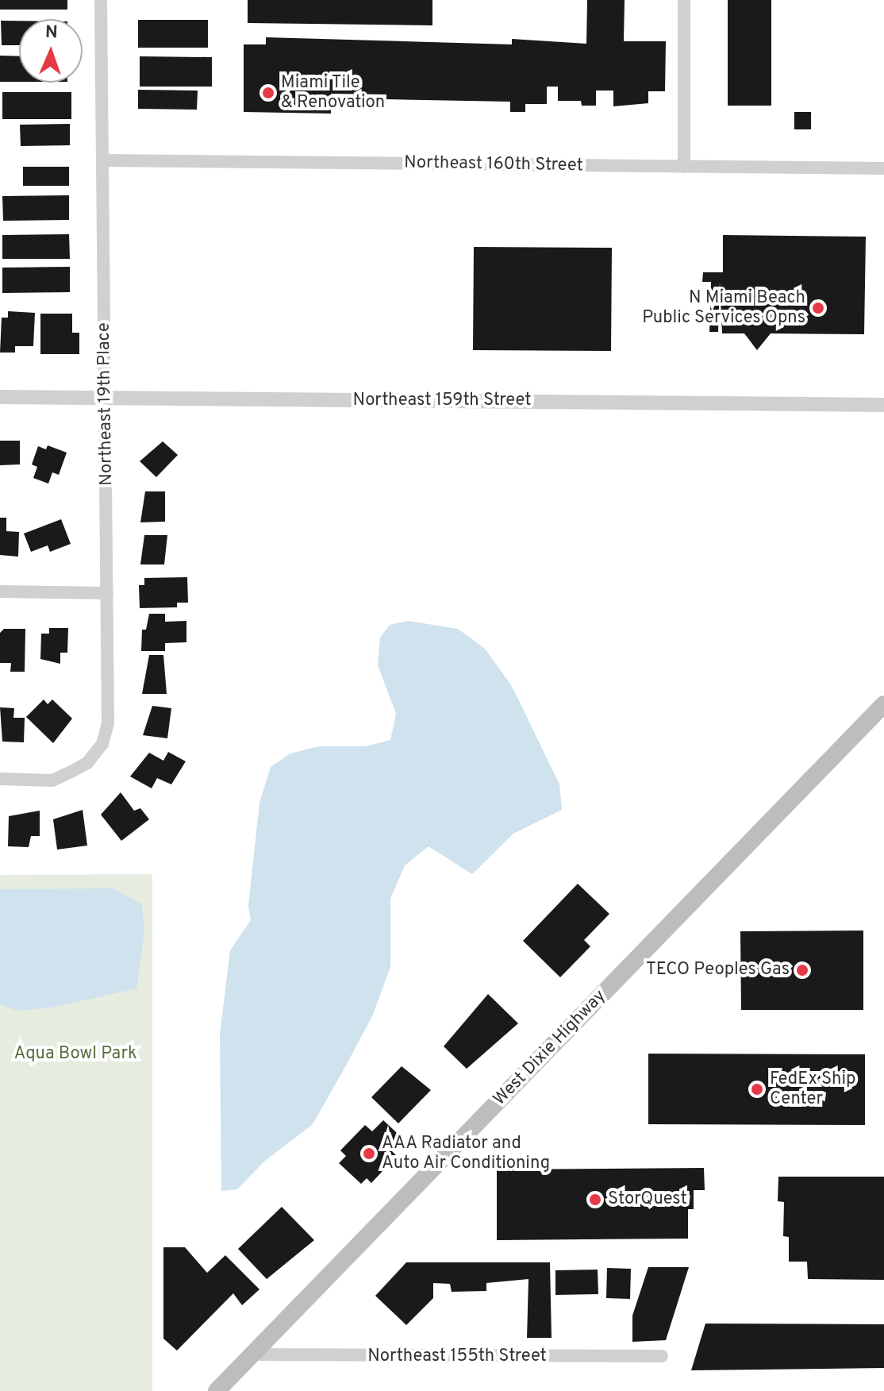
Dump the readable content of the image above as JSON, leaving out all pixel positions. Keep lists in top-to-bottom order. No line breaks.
{"streets":{"main road":["West Dixie Highway"],"street":["Northeast 160th Street","Northeast 159th Street","Northeast 19th Place","Northeast 155th Street"]},"crossings":[["Northeast 160th Street","Northeast 19th Place"],["Northeast 159th Street","Northeast 19th Place"],["West Dixie Highway","Northeast 155th Street"]],"parks":["Aqua Bowl Park"],"places":["Miami Tile & Renovation","N Miami Beach Public Services Opns","TECO Peoples Gas","FedEx Ship Center","AAA Radiator and Auto Air Conditioning","StorQuest"],"north":"top"}
